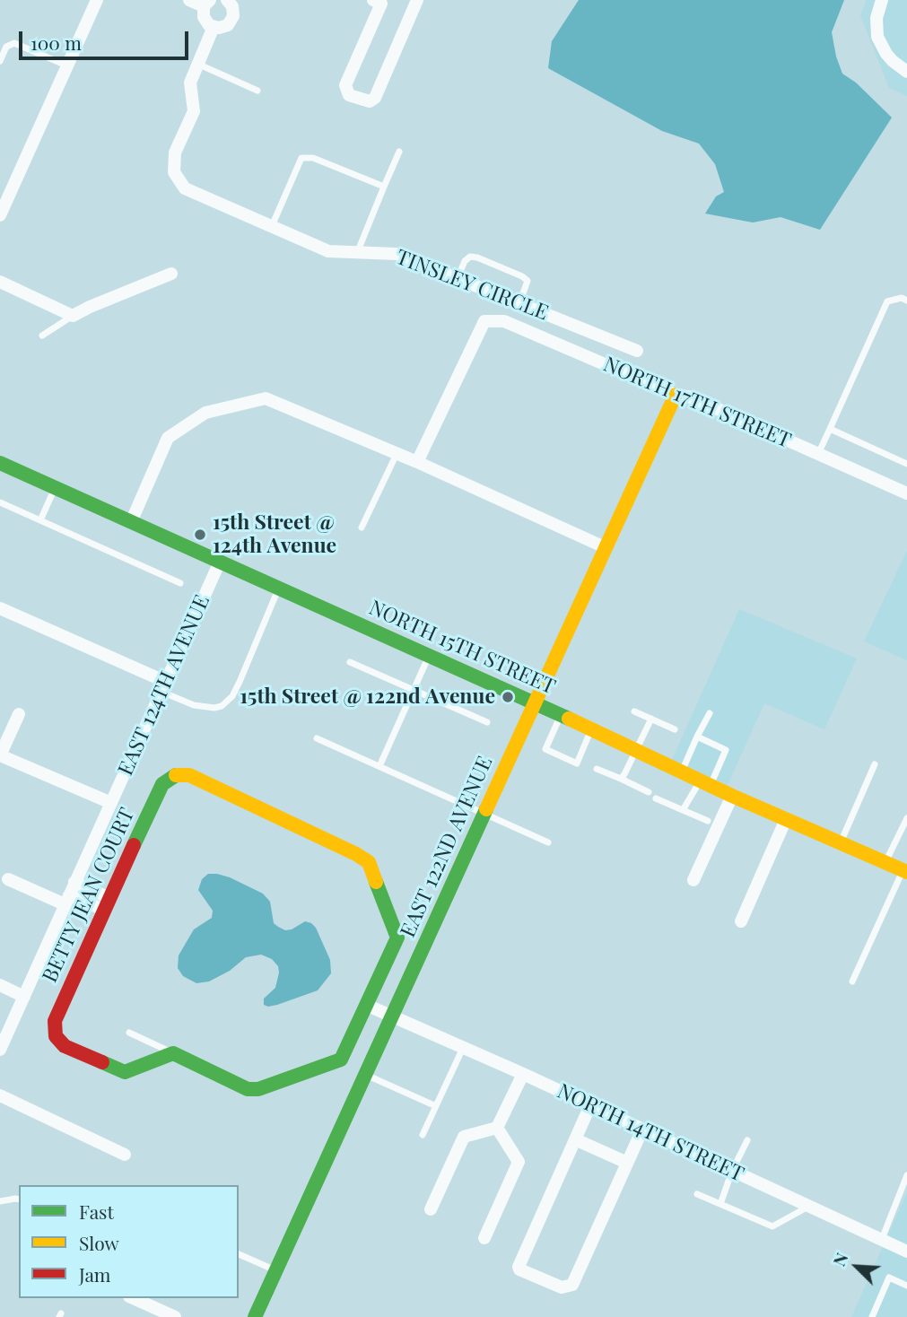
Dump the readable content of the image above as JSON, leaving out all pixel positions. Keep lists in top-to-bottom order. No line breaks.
{"streets":{"street":["TINSLEY CIRCLE","NORTH 17TH STREET","NORTH 15TH STREET","EAST 124TH AVENUE","EAST 122ND AVENUE","BETTY JEAN COURT","NORTH 14TH STREET"]},"crossings":[["NORTH 17TH STREET","EAST 122ND AVENUE"],["NORTH 15TH STREET","EAST 124TH AVENUE"],["NORTH 15TH STREET","EAST 122ND AVENUE"],["EAST 122ND AVENUE","NORTH 14TH STREET"]],"places":["15th Street @ 124th Avenue","15th Street @ 122nd Avenue"],"legend":["Fast","Slow","Jam"],"scale_bar":"100 m","north":"top left"}
